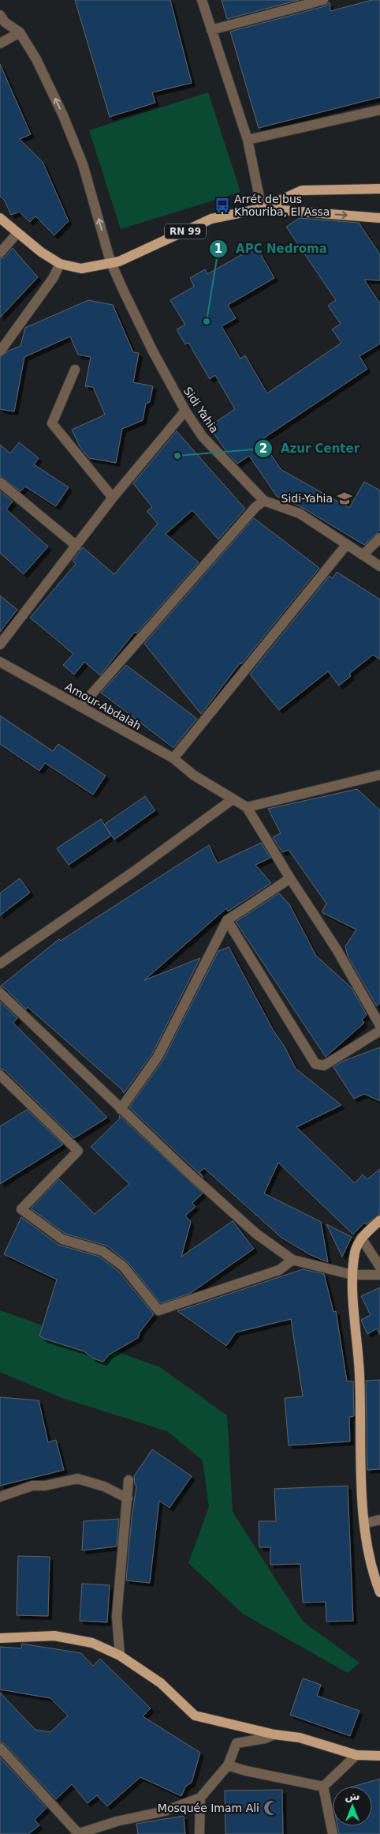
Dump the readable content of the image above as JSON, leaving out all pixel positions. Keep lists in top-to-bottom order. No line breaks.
{"streets":{"main road":["RN 99"],"street":["Sidi Yahia","Amour-Abdalah"]},"crossings":[["RN 99","Sidi Yahia"]],"one_way":["Sidi Yahia"],"places":{"bus stop":["Arrét de bus Khouriba, El Assa"],"other":["APC Nedroma","Azur Center"],"school or university":["Sidi-Yahia"],"mosque":["Mosquée Imam Ali"]},"north":"top"}
